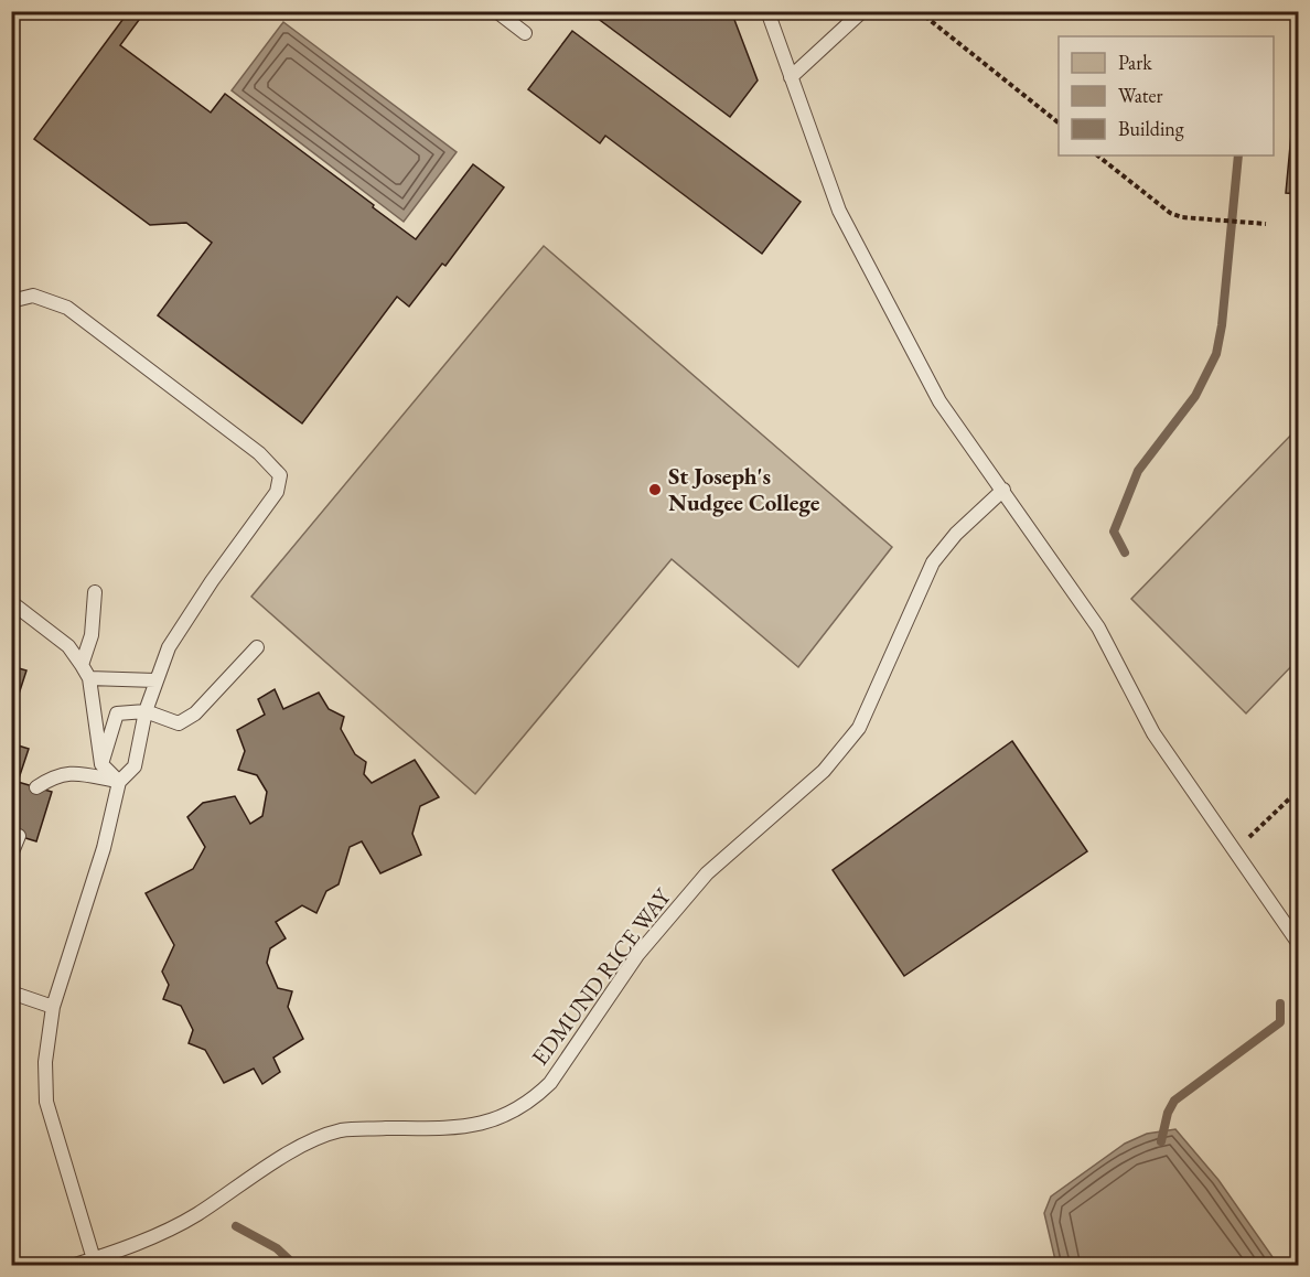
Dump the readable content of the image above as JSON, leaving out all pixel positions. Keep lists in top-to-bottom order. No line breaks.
{"streets":{"lane":["EDMUND RICE WAY"]},"places":["St Joseph's Nudgee College"],"legend":["Park","Water","Building"]}
